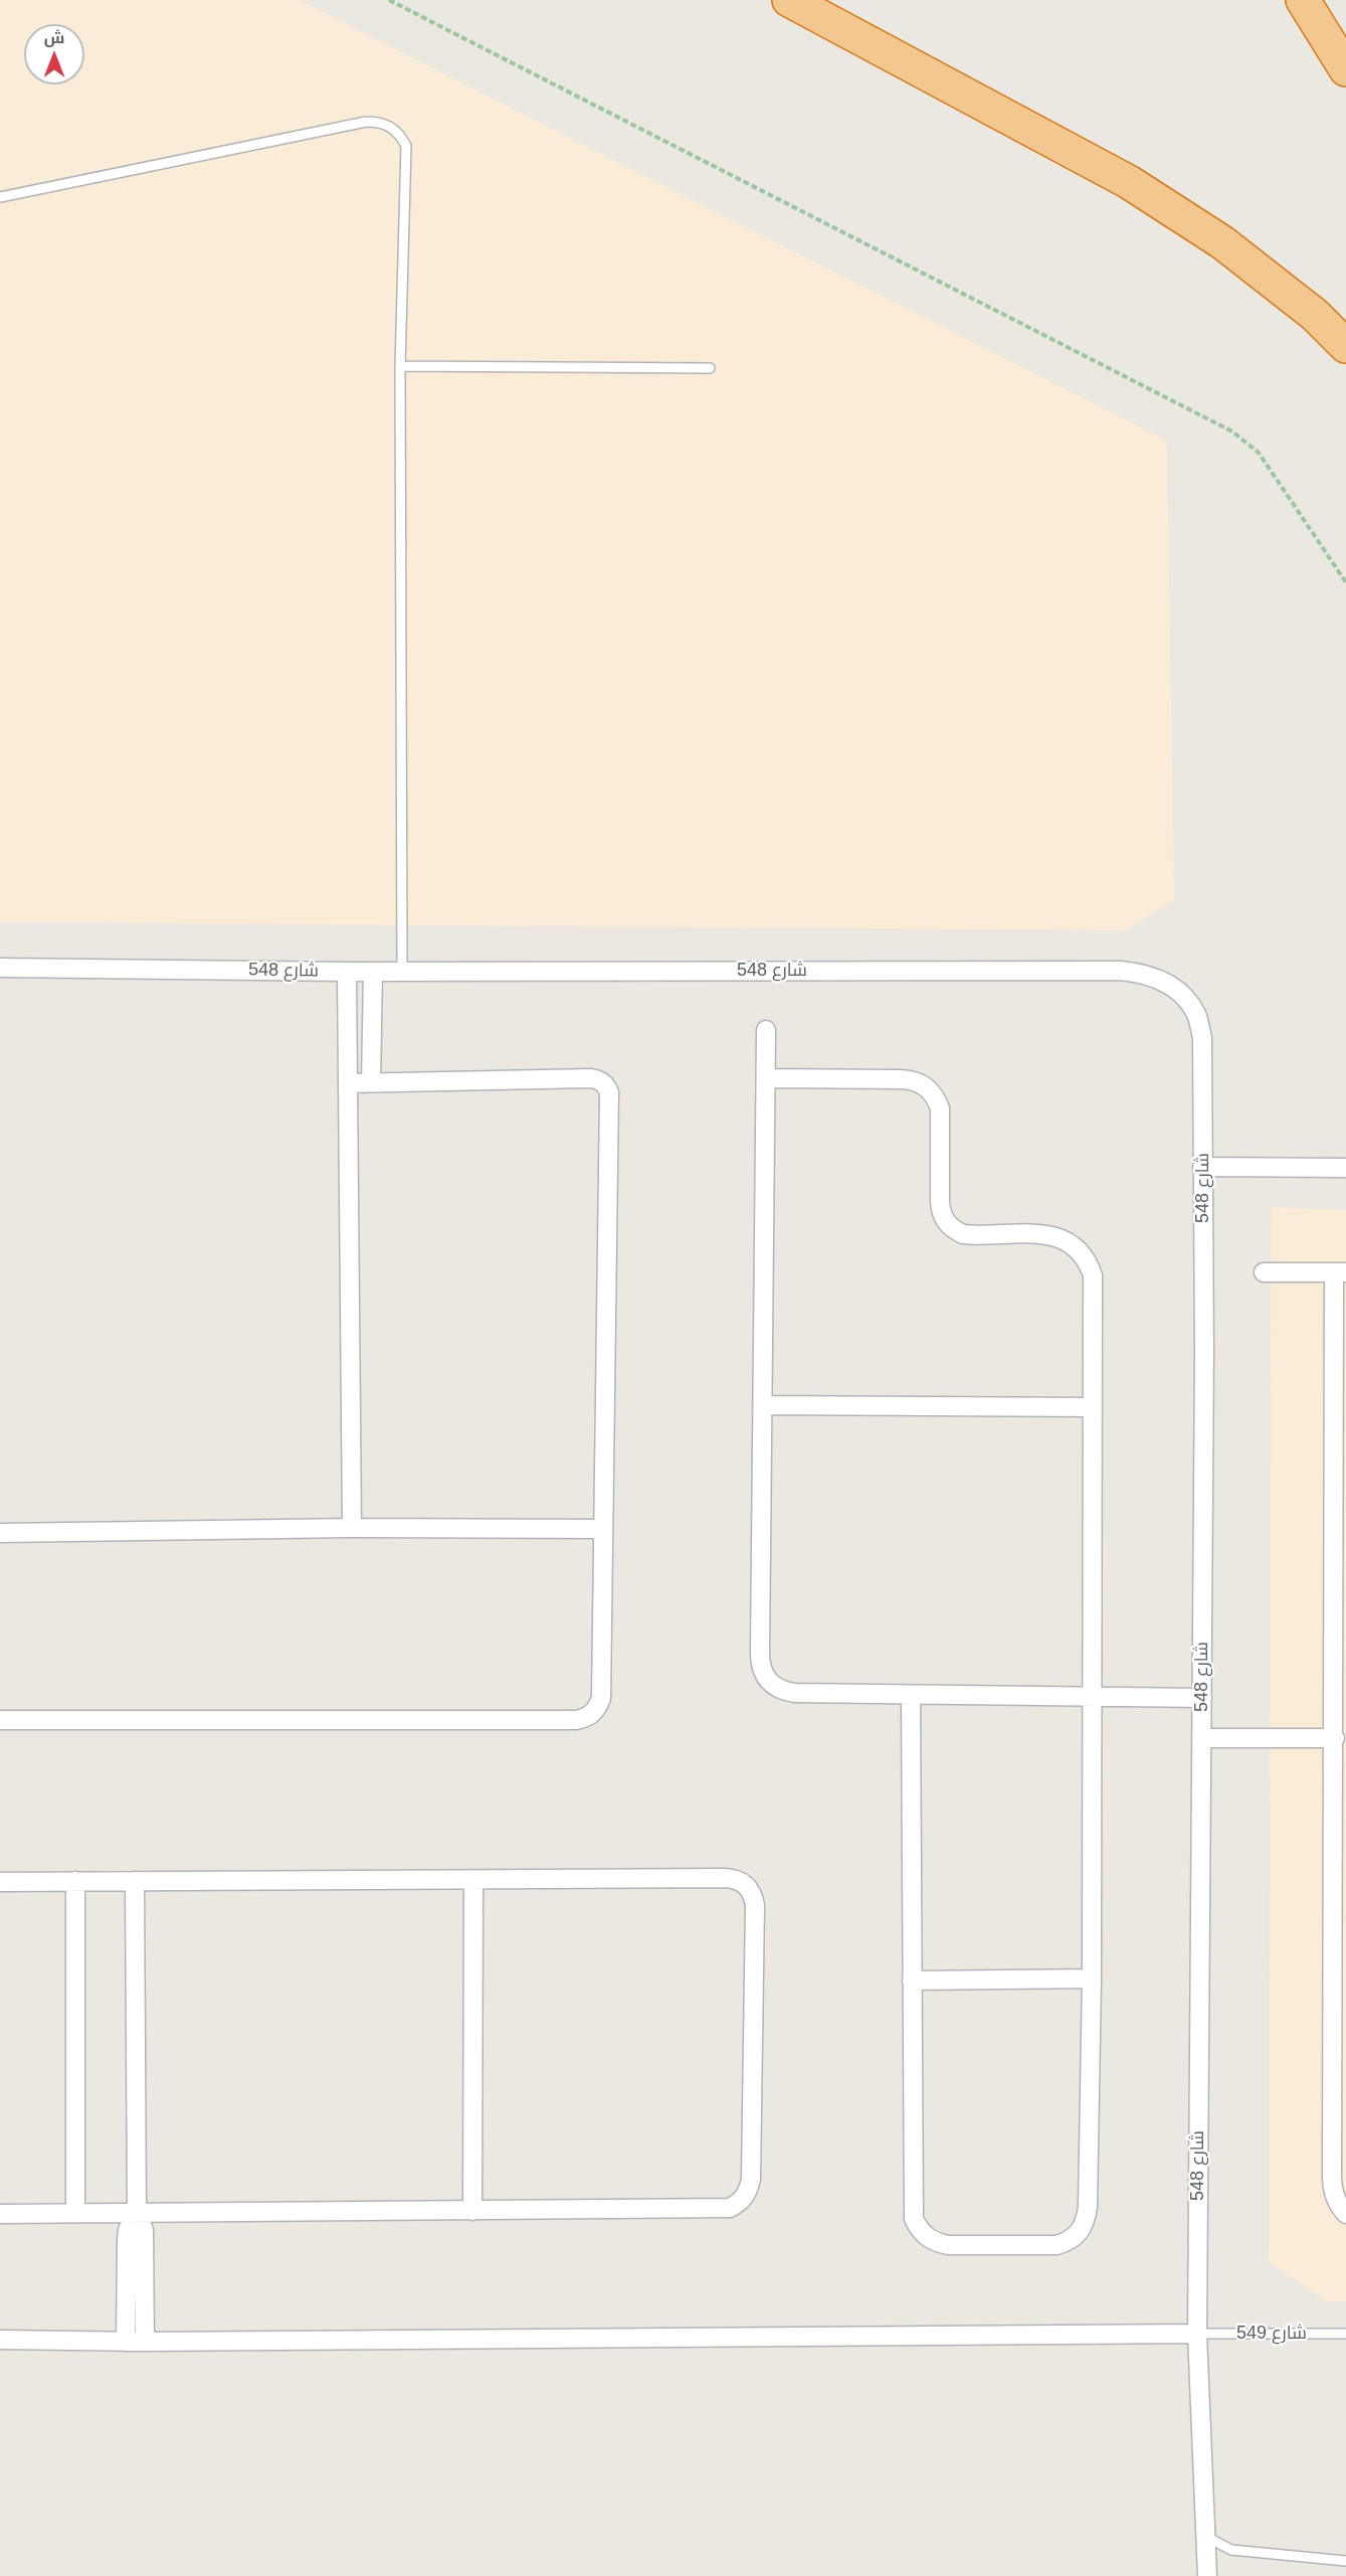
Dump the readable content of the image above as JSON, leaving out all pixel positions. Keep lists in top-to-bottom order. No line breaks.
{"streets":{"street":["شارع 548"],"lane":["شارع 549"]},"crossings":[["شارع 548","شارع 549"]],"north":"top"}
